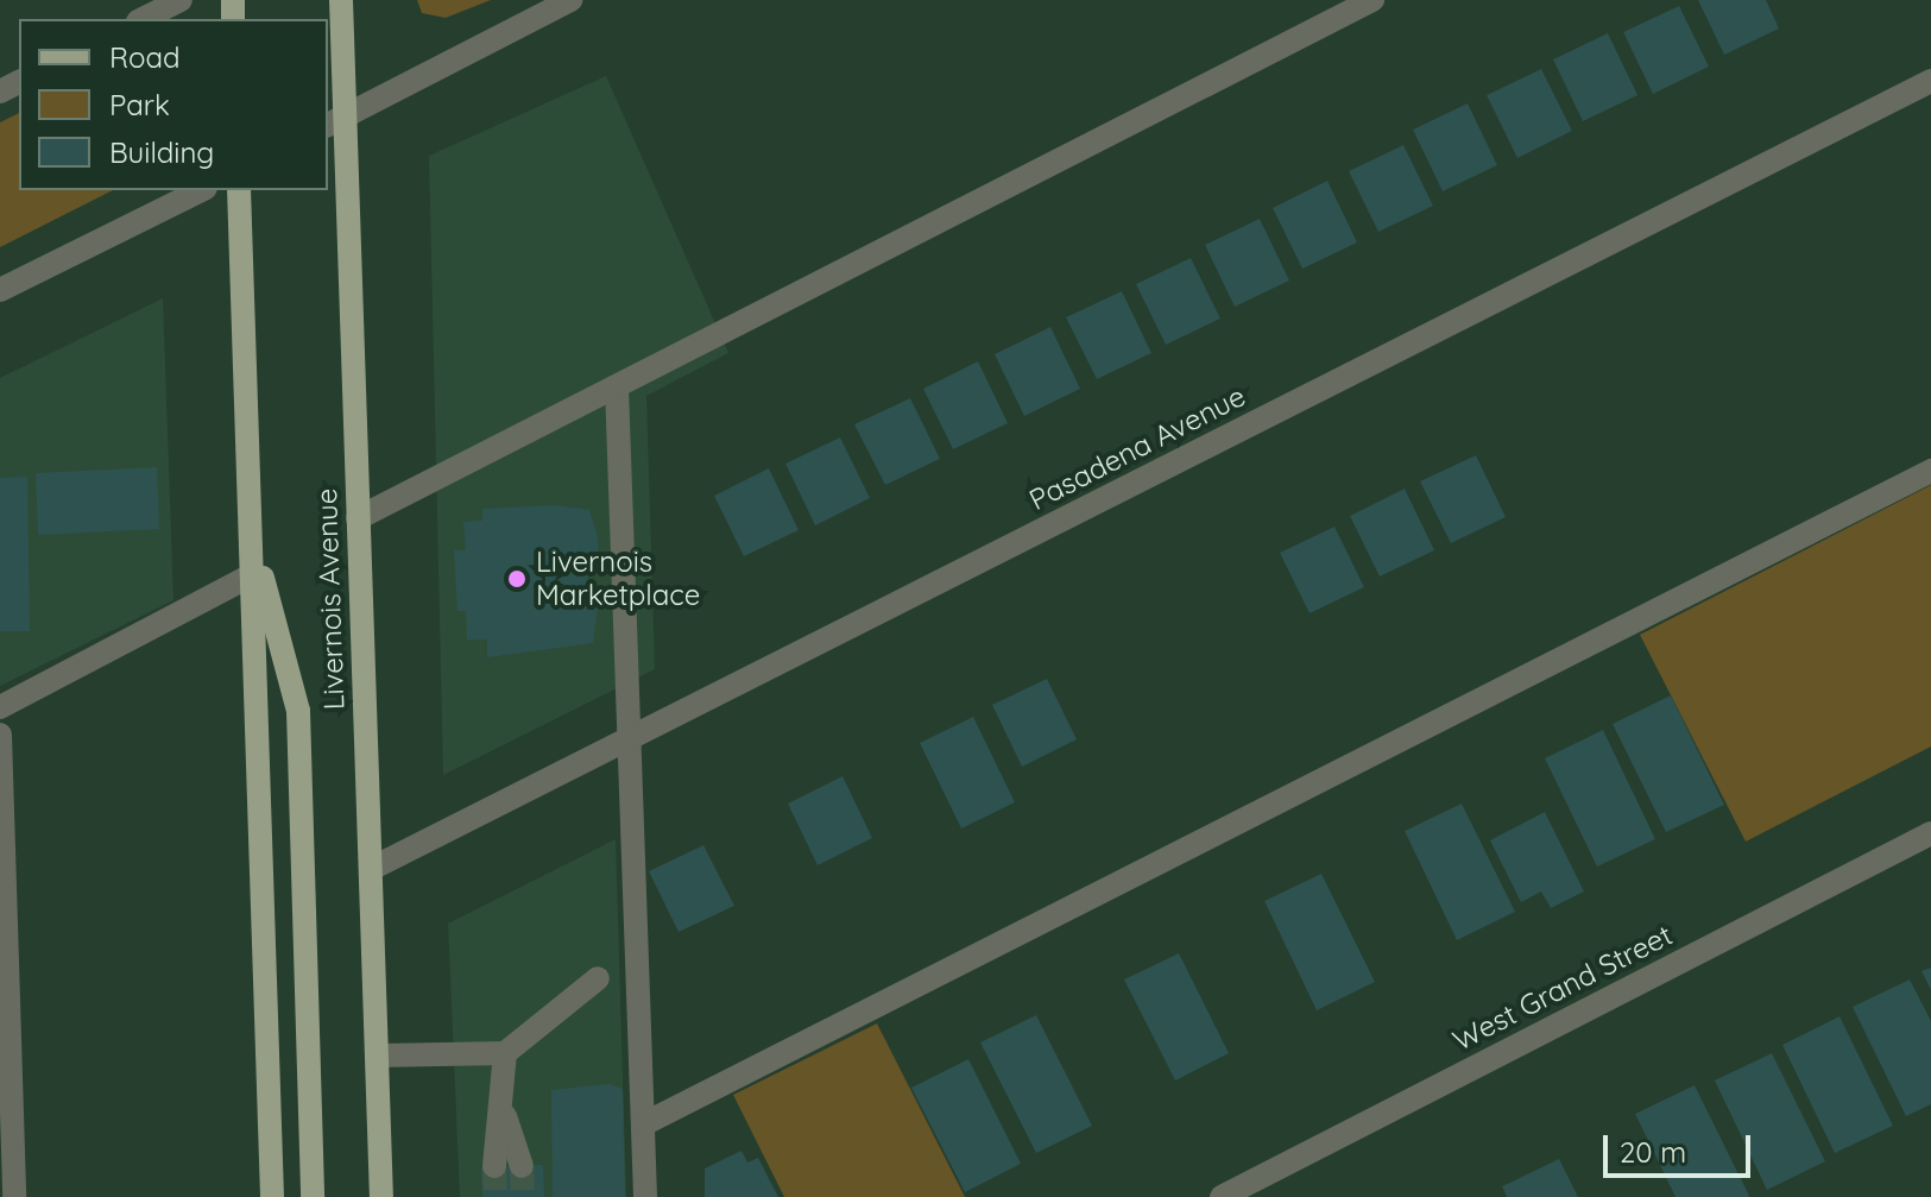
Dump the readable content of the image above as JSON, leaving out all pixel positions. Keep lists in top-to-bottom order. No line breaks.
{"streets":{"main road":["Livernois Avenue"],"street":["Pasadena Avenue","West Grand Street"]},"crossings":[["Pasadena Avenue","Livernois Avenue"]],"places":["Livernois Marketplace"],"legend":["Road","Park","Building"],"scale_bar":"20 m"}
